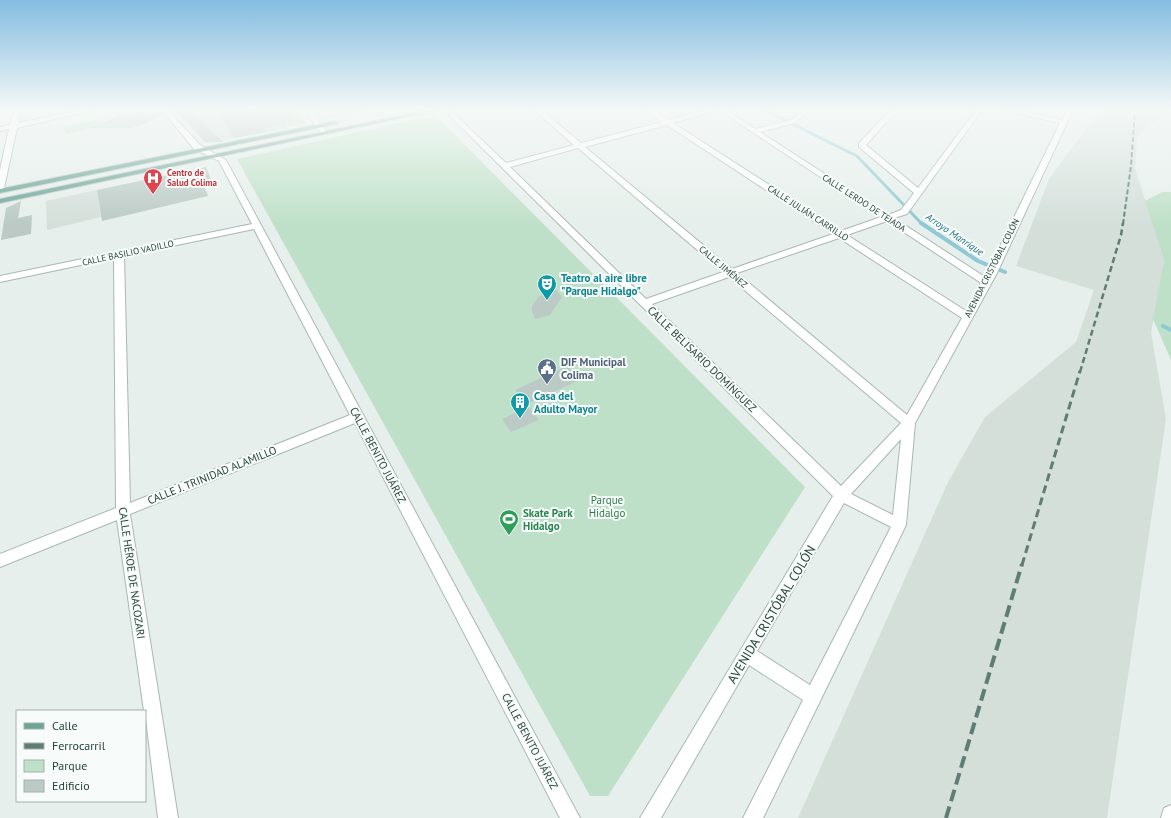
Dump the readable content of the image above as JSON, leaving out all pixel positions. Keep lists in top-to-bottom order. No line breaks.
{"streets":{"street":["CALLE LERDO DE TEJADA","CALLE JULIÁN CARRILLO","CALLE BASILIO VADILLO","CALLE JIMÉNEZ","AVENIDA CRISTÓBAL COLÓN","CALLE BELISARIO DOMÍNGUEZ","CALLE BENITO JUÁREZ","CALLE J. TRINIDAD ALAMILLO","CALLE HÉROE DE NACOZARI"]},"crossings":[["CALLE LERDO DE TEJADA","AVENIDA CRISTÓBAL COLÓN"],["CALLE JULIÁN CARRILLO","AVENIDA CRISTÓBAL COLÓN"],["CALLE BASILIO VADILLO","CALLE BENITO JUÁREZ"],["CALLE BASILIO VADILLO","CALLE HÉROE DE NACOZARI"],["CALLE JIMÉNEZ","AVENIDA CRISTÓBAL COLÓN"],["AVENIDA CRISTÓBAL COLÓN","CALLE BELISARIO DOMÍNGUEZ"],["CALLE BENITO JUÁREZ","CALLE J. TRINIDAD ALAMILLO"],["CALLE J. TRINIDAD ALAMILLO","CALLE HÉROE DE NACOZARI"]],"water":["Arroyo Manrique"],"parks":["Parque Hidalgo"],"places":{"hospital":["Centro de Salud Colima"],"theatre":["Teatro al aire libre \"Parque Hidalgo\""],"public building":["DIF Municipal Colima"],"building":["Casa del Adulto Mayor"],"sports":["Skate Park Hidalgo"]},"legend":["Calle","Ferrocarril","Parque","Edificio"]}
